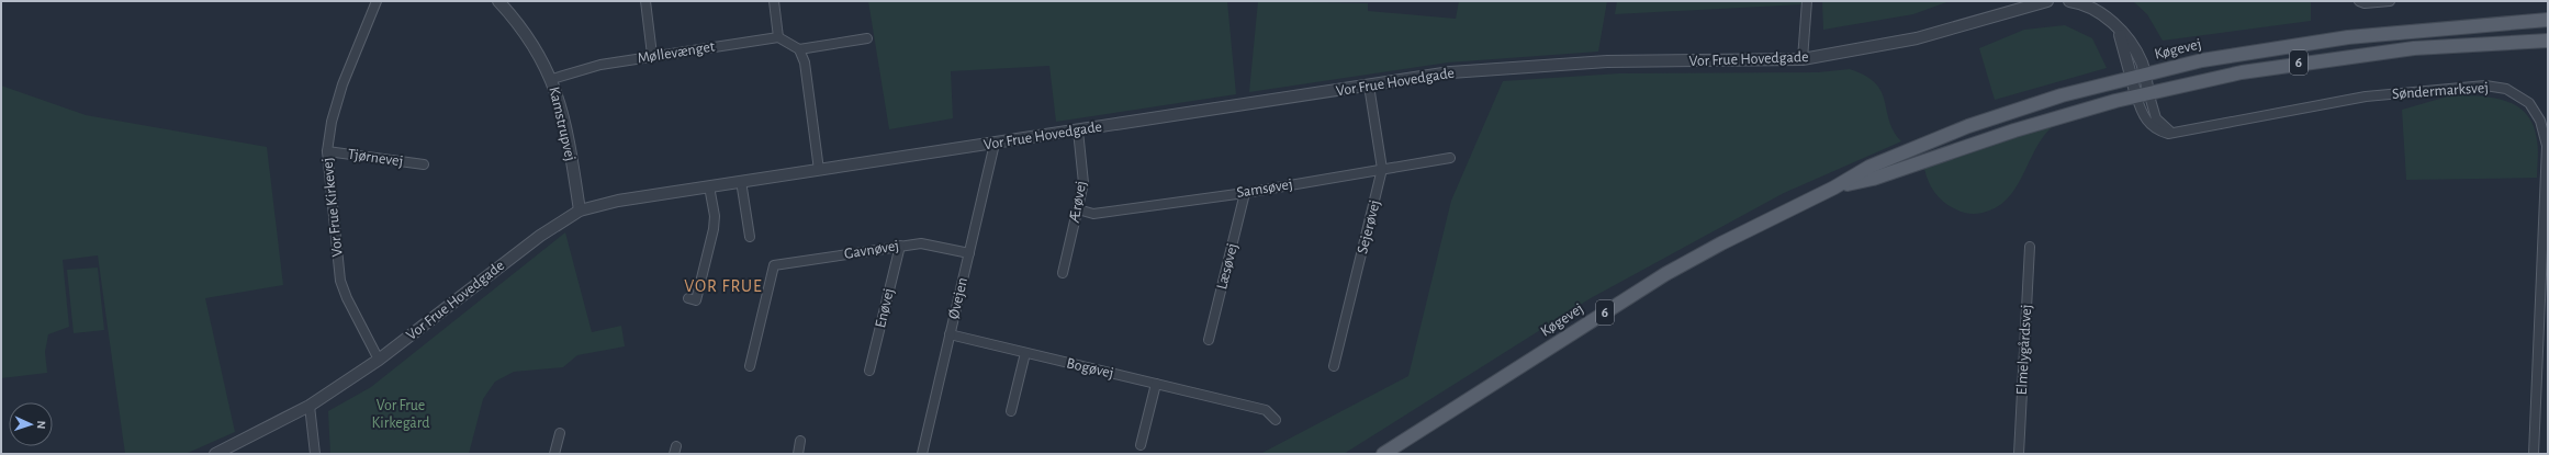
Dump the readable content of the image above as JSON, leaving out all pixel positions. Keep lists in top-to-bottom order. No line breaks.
{"streets":{"main road":["Køgevej","6"],"street":["Møllevænget","Vor Frue Hovedgade","Søndermarksvej","Kamstrupvej","Tjørnevej","Samsøvej","Ærøvej","Vor Frue Kirkevej","Sejerøvej","Gavnøvej","Læsøvej","Øvejen","Enøvej","Elmelygårdsvej","Bogøvej"]},"crossings":[["Køgevej","Søndermarksvej"],["Møllevænget","Kamstrupvej"],["Vor Frue Hovedgade","Kamstrupvej"],["Vor Frue Hovedgade","Ærøvej"],["Vor Frue Hovedgade","Vor Frue Kirkevej"],["Vor Frue Hovedgade","Sejerøvej"],["Vor Frue Hovedgade","Øvejen"],["Tjørnevej","Vor Frue Kirkevej"],["Samsøvej","Ærøvej"],["Samsøvej","Sejerøvej"],["Samsøvej","Læsøvej"],["Gavnøvej","Øvejen"],["Gavnøvej","Enøvej"],["Øvejen","Bogøvej"]],"districts":["VOR FRUE"],"parks":["Vor Frue Kirkegård"],"north":"right"}
